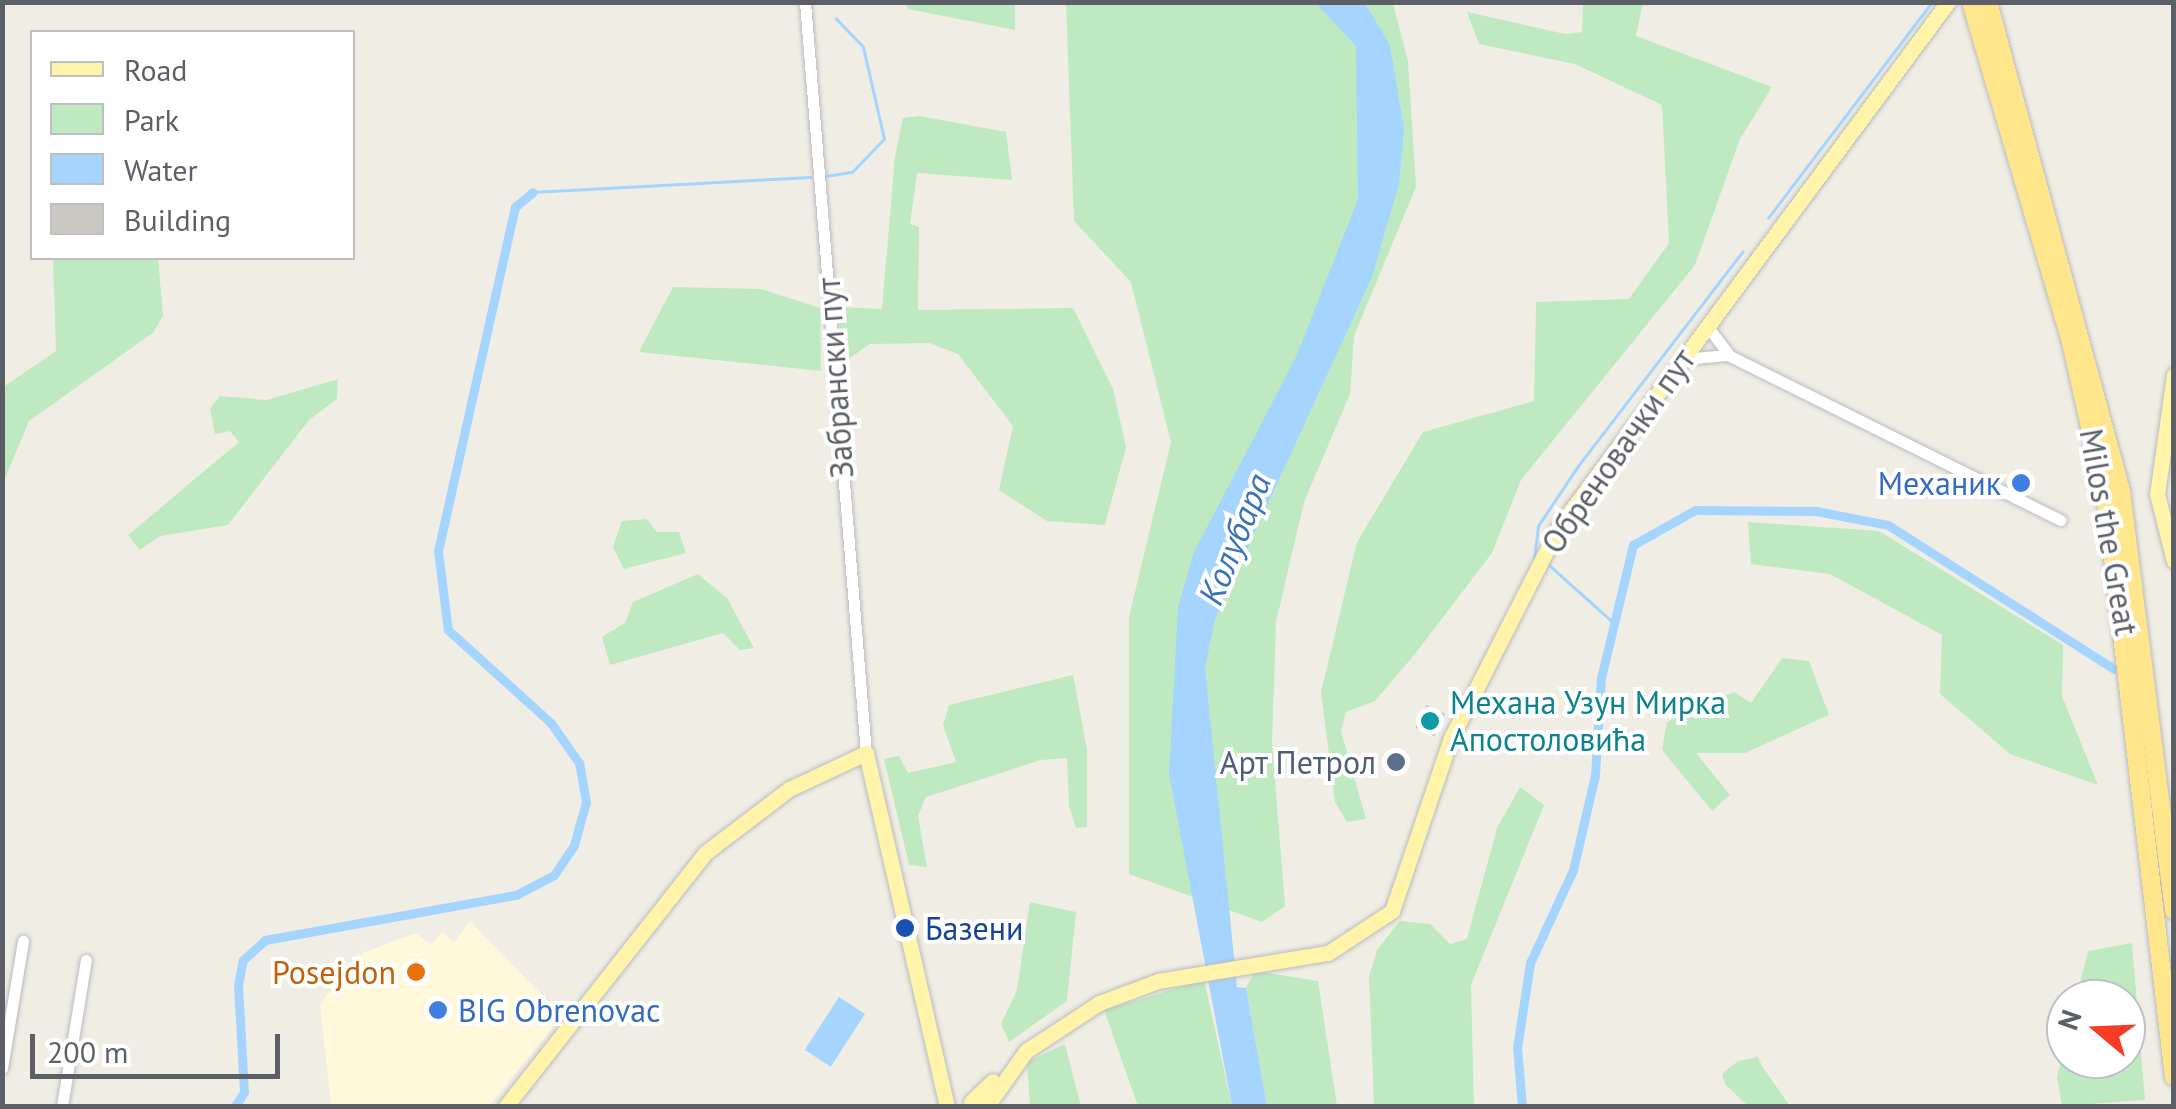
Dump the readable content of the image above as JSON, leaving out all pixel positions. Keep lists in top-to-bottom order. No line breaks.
{"streets":{"highway":["Milos the Great"],"main road":["Обреновачки пут"],"street":["Забрански пут"]},"water":["Колубара"],"places":["Механик","Механа Узун Мирка Апостоловића","Арт Петрол","Базени","Posejdon","BIG Obrenovac"],"legend":["Road","Park","Water","Building"],"scale_bar":"200 m","north":"left"}
